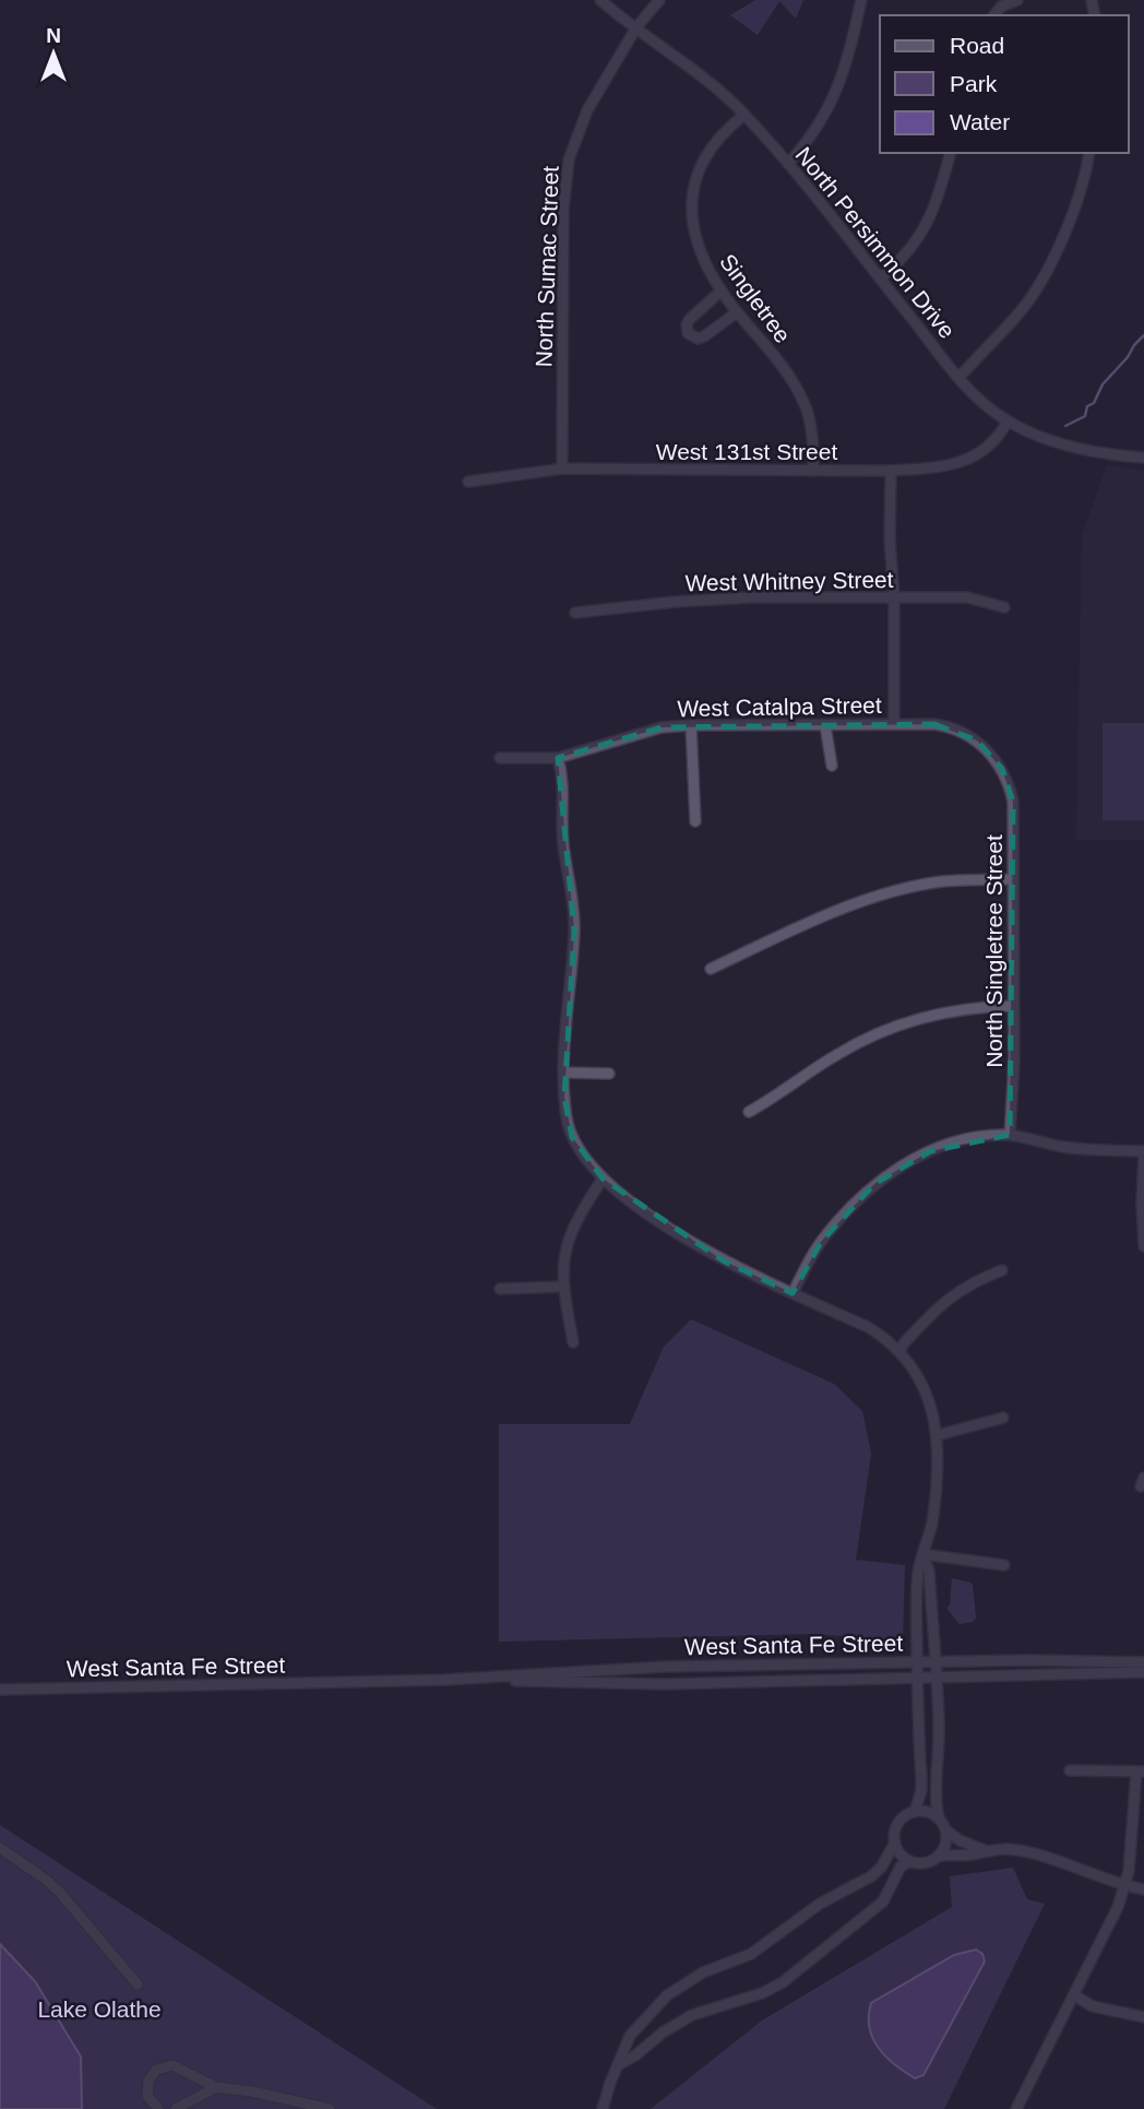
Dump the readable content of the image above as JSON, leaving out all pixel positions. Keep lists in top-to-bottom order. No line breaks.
{"streets":{"street":["North Persimmon Drive","North Sumac Street","Singletree","West 131st Street","West Whitney Street","West Catalpa Street","North Singletree Street","West Santa Fe Street"]},"crossings":[["North Persimmon Drive","North Sumac Street"],["North Persimmon Drive","Singletree"],["North Persimmon Drive","West 131st Street"],["North Sumac Street","West 131st Street"],["Singletree","West 131st Street"],["West Catalpa Street","North Singletree Street"]],"parks":["Lake Olathe"],"legend":["Road","Park","Water"],"north":"top"}
